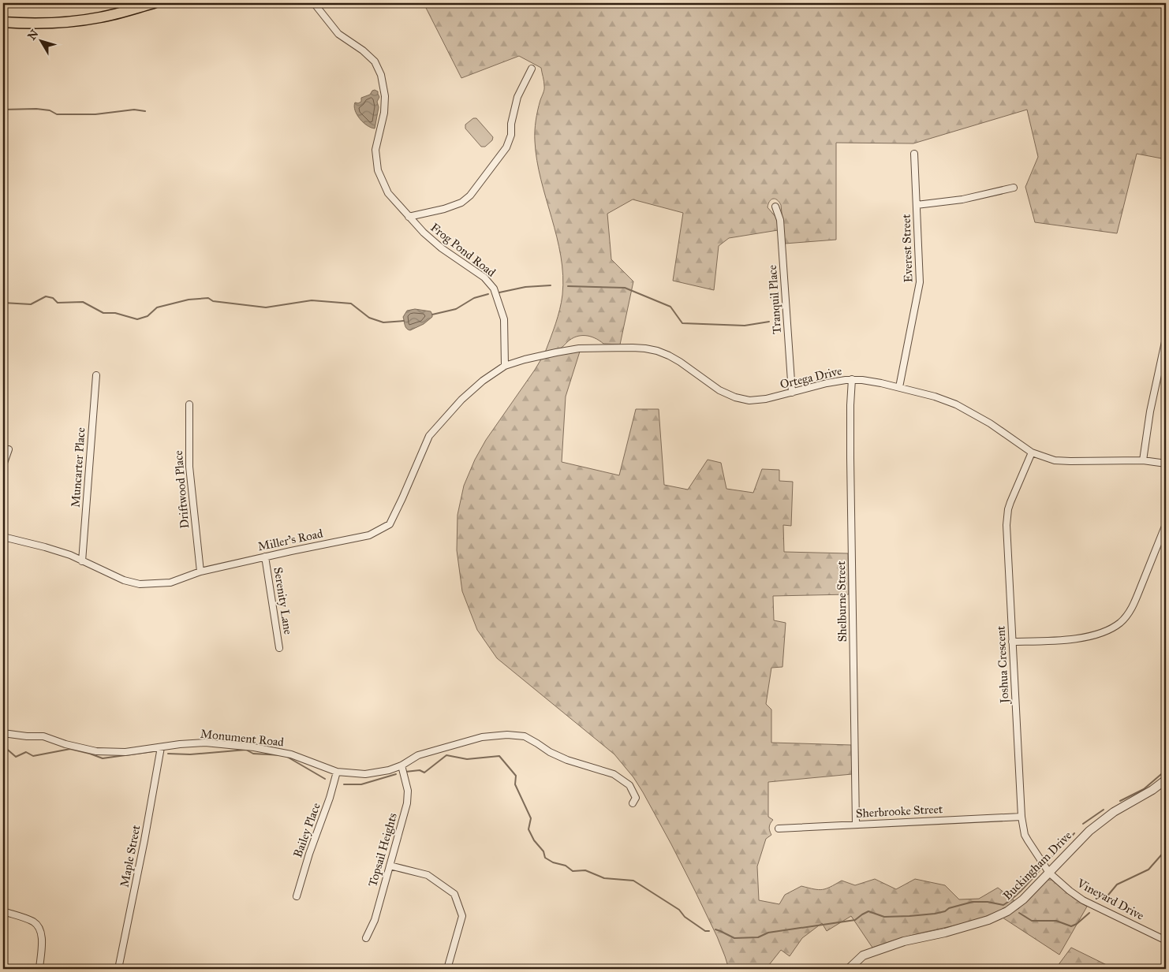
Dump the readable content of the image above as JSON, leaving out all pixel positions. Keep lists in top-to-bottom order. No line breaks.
{"streets":{"street":["Everest Street","Frog Pond Road","Tranquil Place","Ortega Drive","Muncarter Place","Driftwood Place","Miller's Road","Serenity Lane","Shelburne Street","Joshua Crescent","Monument Road","Sherbrooke Street","Bailey Place","Topsail Heights","Maple Street","Buckingham Drive","Vineyard Drive"]},"crossings":[["Everest Street","Ortega Drive"],["Frog Pond Road","Ortega Drive"],["Frog Pond Road","Miller's Road"],["Tranquil Place","Ortega Drive"],["Ortega Drive","Miller's Road"],["Ortega Drive","Shelburne Street"],["Ortega Drive","Joshua Crescent"],["Muncarter Place","Miller's Road"],["Driftwood Place","Miller's Road"],["Miller's Road","Serenity Lane"],["Shelburne Street","Sherbrooke Street"],["Joshua Crescent","Sherbrooke Street"],["Joshua Crescent","Buckingham Drive"],["Joshua Crescent","Vineyard Drive"],["Monument Road","Bailey Place"],["Monument Road","Topsail Heights"],["Monument Road","Maple Street"],["Buckingham Drive","Vineyard Drive"]],"north":"top left"}
